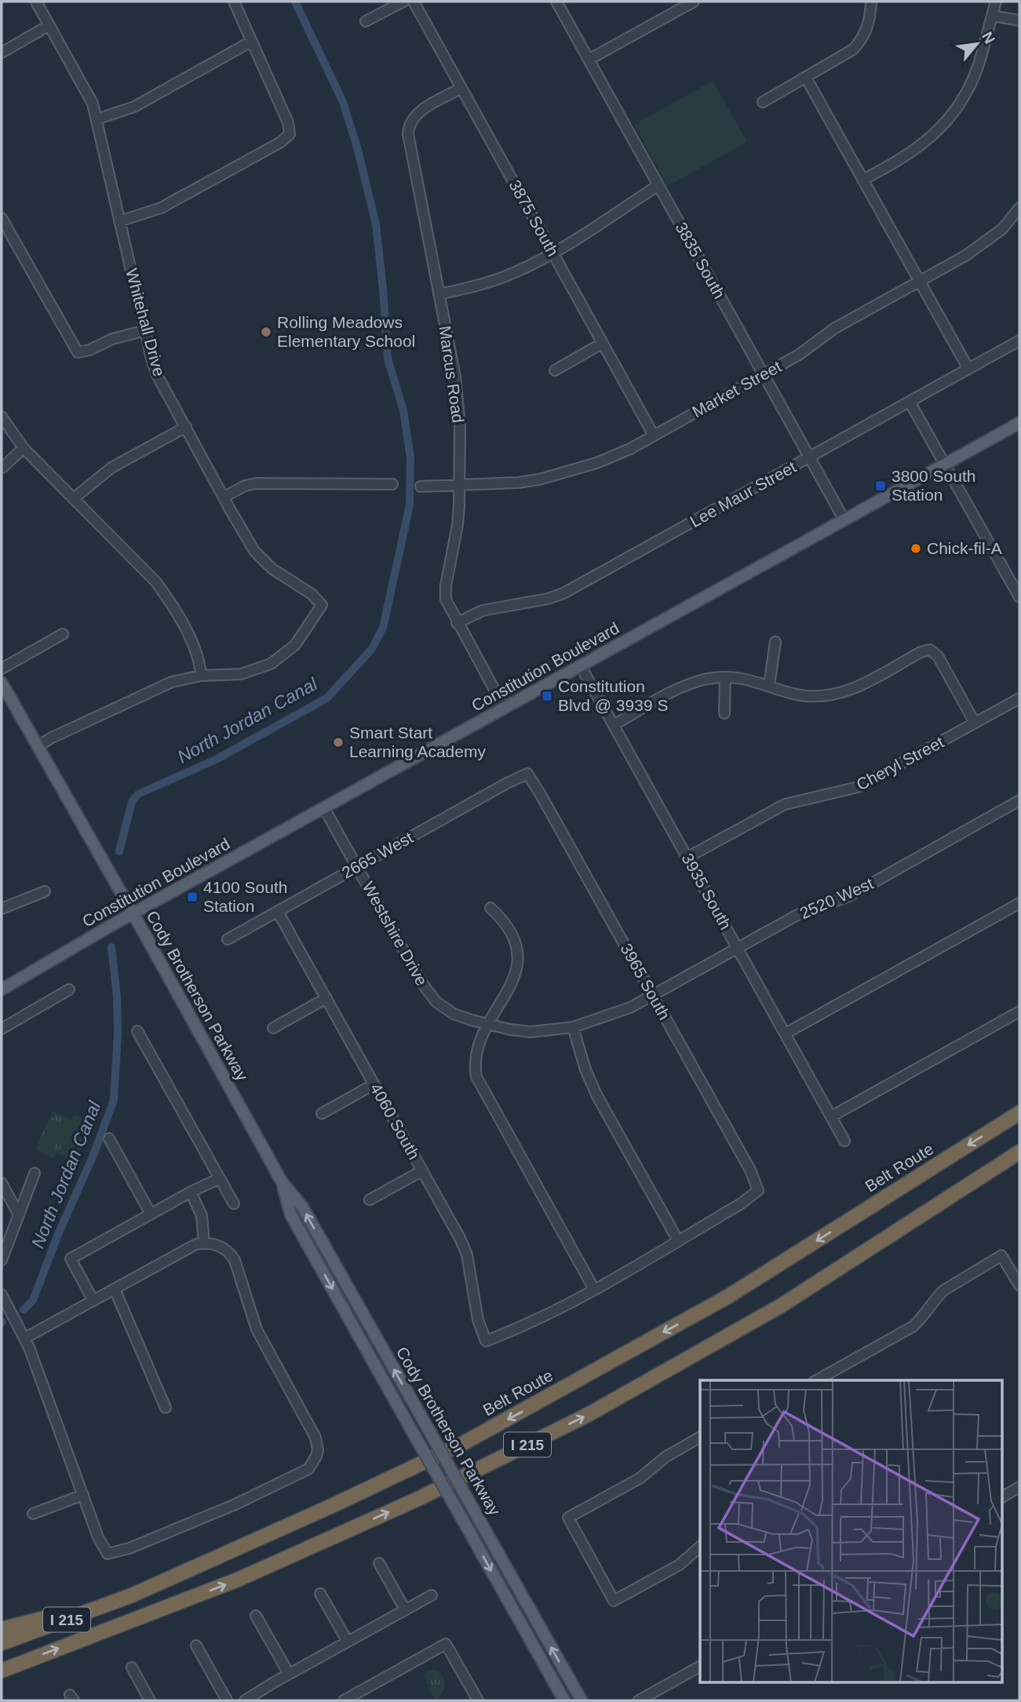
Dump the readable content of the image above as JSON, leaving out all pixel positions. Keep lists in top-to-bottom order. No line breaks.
{"streets":{"highway":["Belt Route","I 215"],"main road":["Constitution Boulevard","Cody Brotherson Parkway"],"street":["3875 South","3835 South","Whitehall Drive","Marcus Road","Market Street","Lee Maur Street","Cheryl Street","2665 West","3935 South","2520 West","Westshire Drive","3965 South","4060 South"]},"crossings":[["3875 South","Marcus Road"],["3875 South","Market Street"],["3835 South","Market Street"],["3835 South","Lee Maur Street"],["3835 South","Constitution Boulevard"],["Marcus Road","Market Street"],["Marcus Road","Lee Maur Street"],["Marcus Road","Constitution Boulevard"],["Constitution Boulevard","3935 South"],["Constitution Boulevard","Westshire Drive"],["Constitution Boulevard","Cody Brotherson Parkway"],["Cheryl Street","3935 South"],["2665 West","Westshire Drive"],["2665 West","3965 South"],["2665 West","4060 South"],["3935 South","2520 West"],["2520 West","Westshire Drive"],["2520 West","3965 South"],["Westshire Drive","3965 South"]],"water":["North Jordan Canal"],"places":{"other":["Rolling Meadows Elementary School","Chick-fil-A","Smart Start Learning Academy"],"transit":["3800 South Station","Constitution Blvd @ 3939 S","4100 South Station"]},"north":"top right"}
